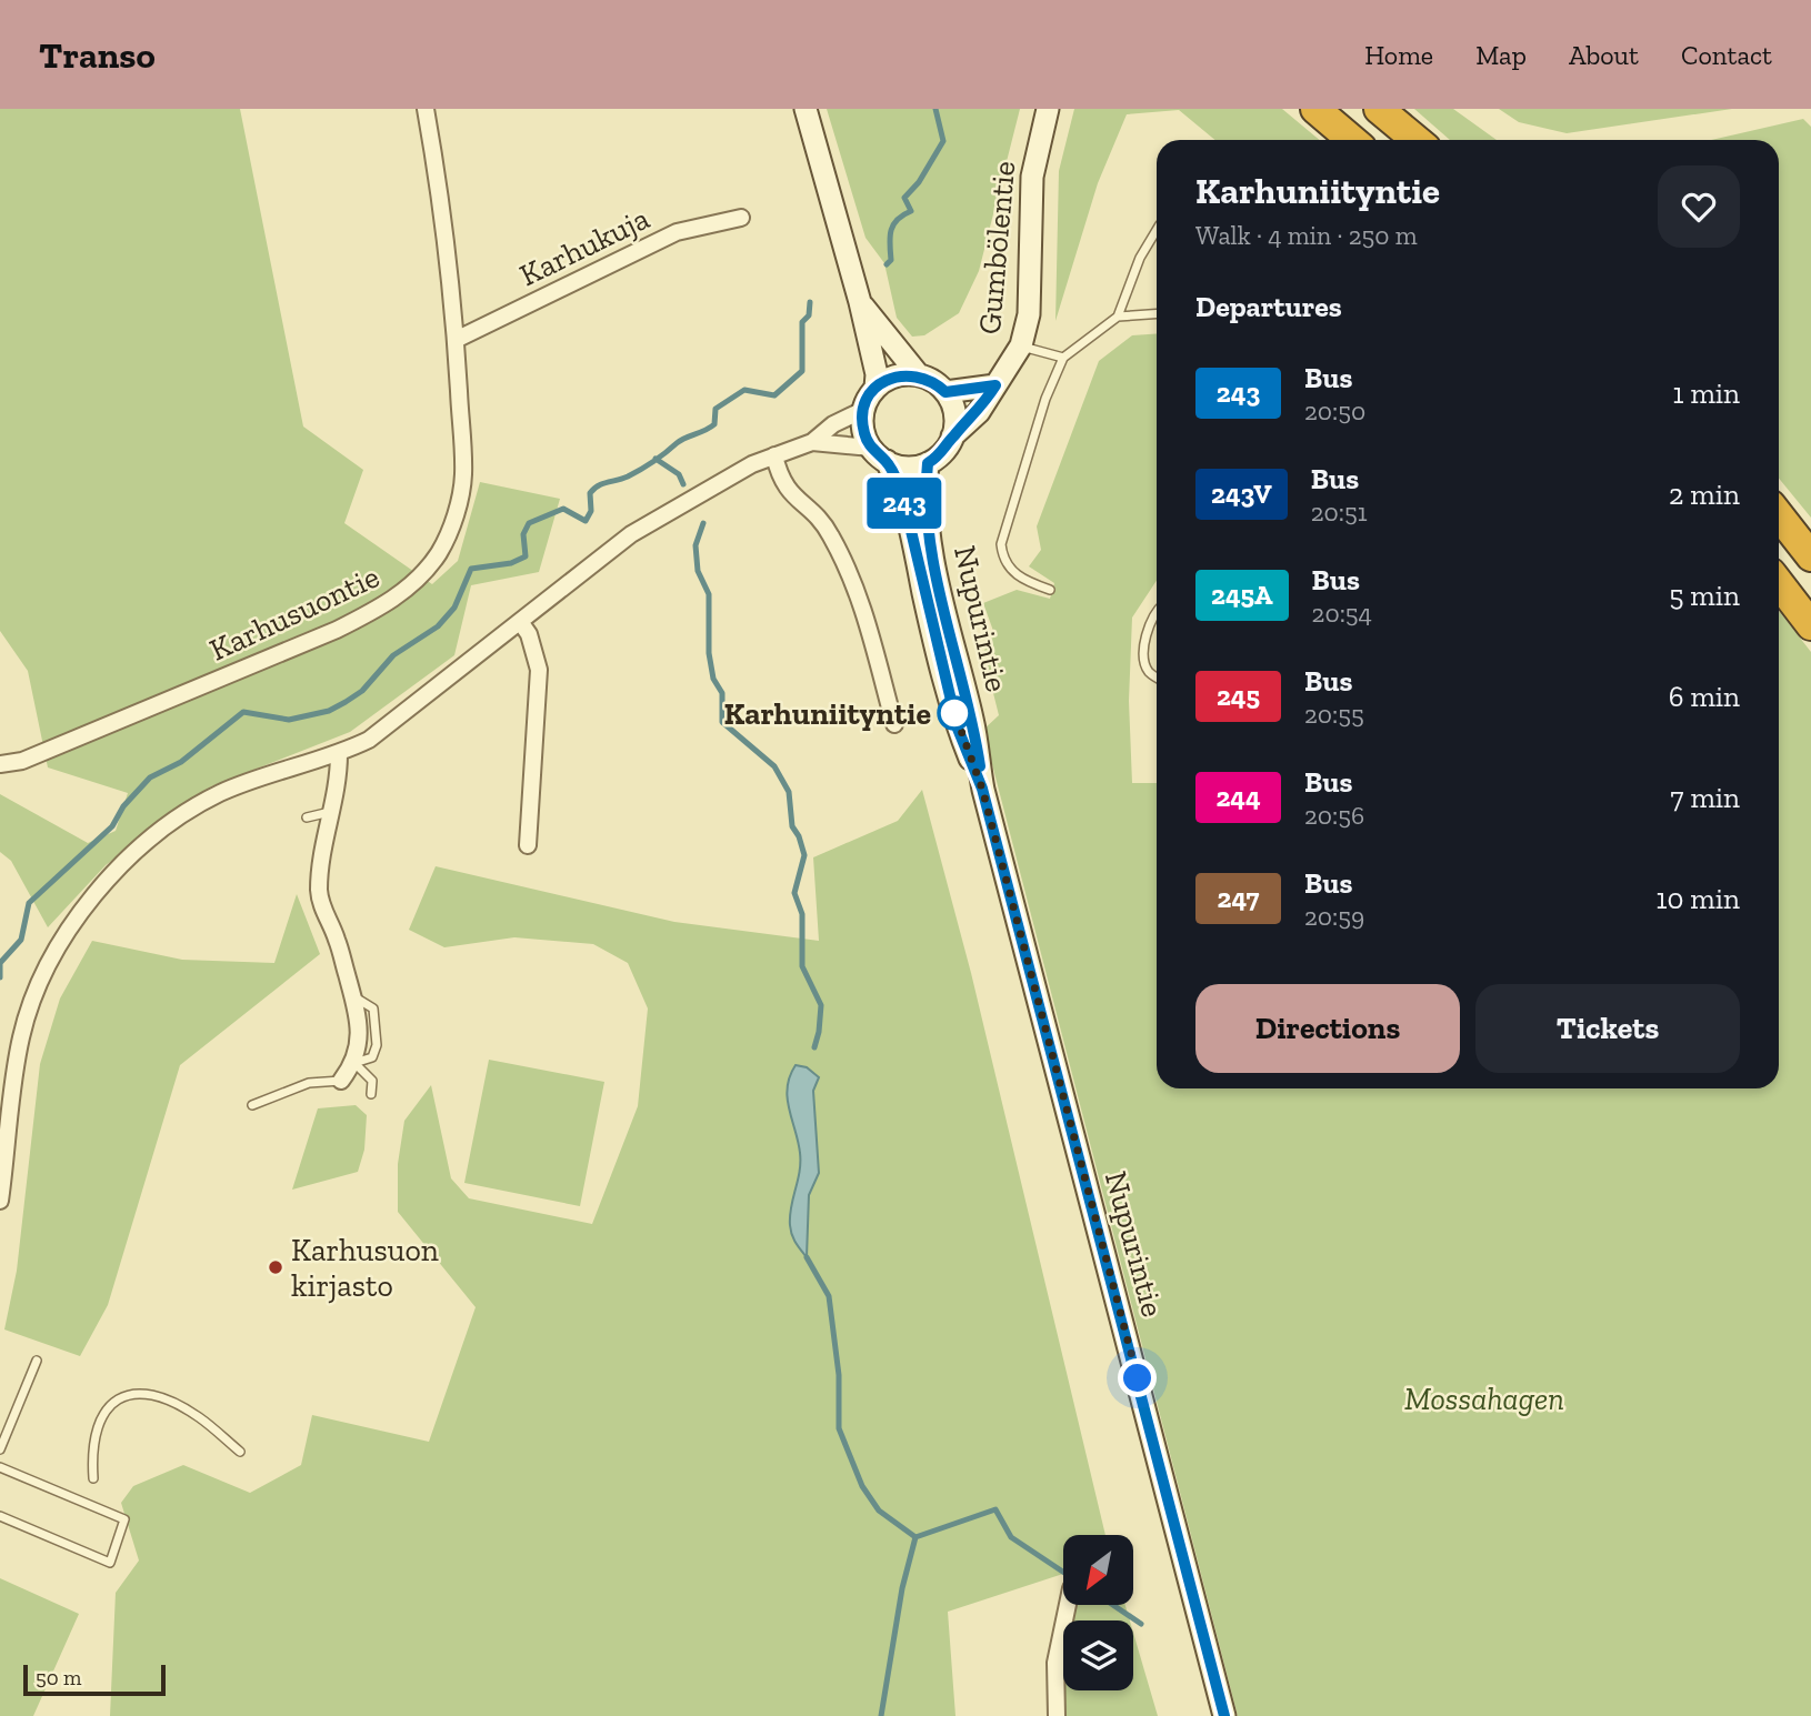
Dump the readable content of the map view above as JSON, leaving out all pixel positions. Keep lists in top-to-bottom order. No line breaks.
{"streets":{"main road":["Gumbölentie","Nupurintie"],"street":["Karhukuja","Karhusuontie"]},"crossings":[["Karhukuja","Karhusuontie"],["Gumbölentie","Nupurintie"]],"parks":["Mossahagen"],"places":["Karhuniityntie","Karhusuon kirjasto"],"lines":["bus line 243"],"scale_bar":"50 m","north":"bottom left","page":{"header":"Transo","nav":["Home","Map","About","Contact"],"on_map":"243","heading":[["Karhuniityntie","Walk · 4 min · 250 m"],"Departures"],"list":[{"mark":"243","name":"Bus","note":"20:50","value":"1 min"},{"mark":"243V","name":"Bus","note":"20:51","value":"2 min"},{"mark":"245A","name":"Bus","note":"20:54","value":"5 min"},{"mark":"245","name":"Bus","note":"20:55","value":"6 min"},{"mark":"244","name":"Bus","note":"20:56","value":"7 min"},{"mark":"247","name":"Bus","note":"20:59","value":"10 min"}],"buttons":["Directions","Tickets"],"scale":"50 m"}}
